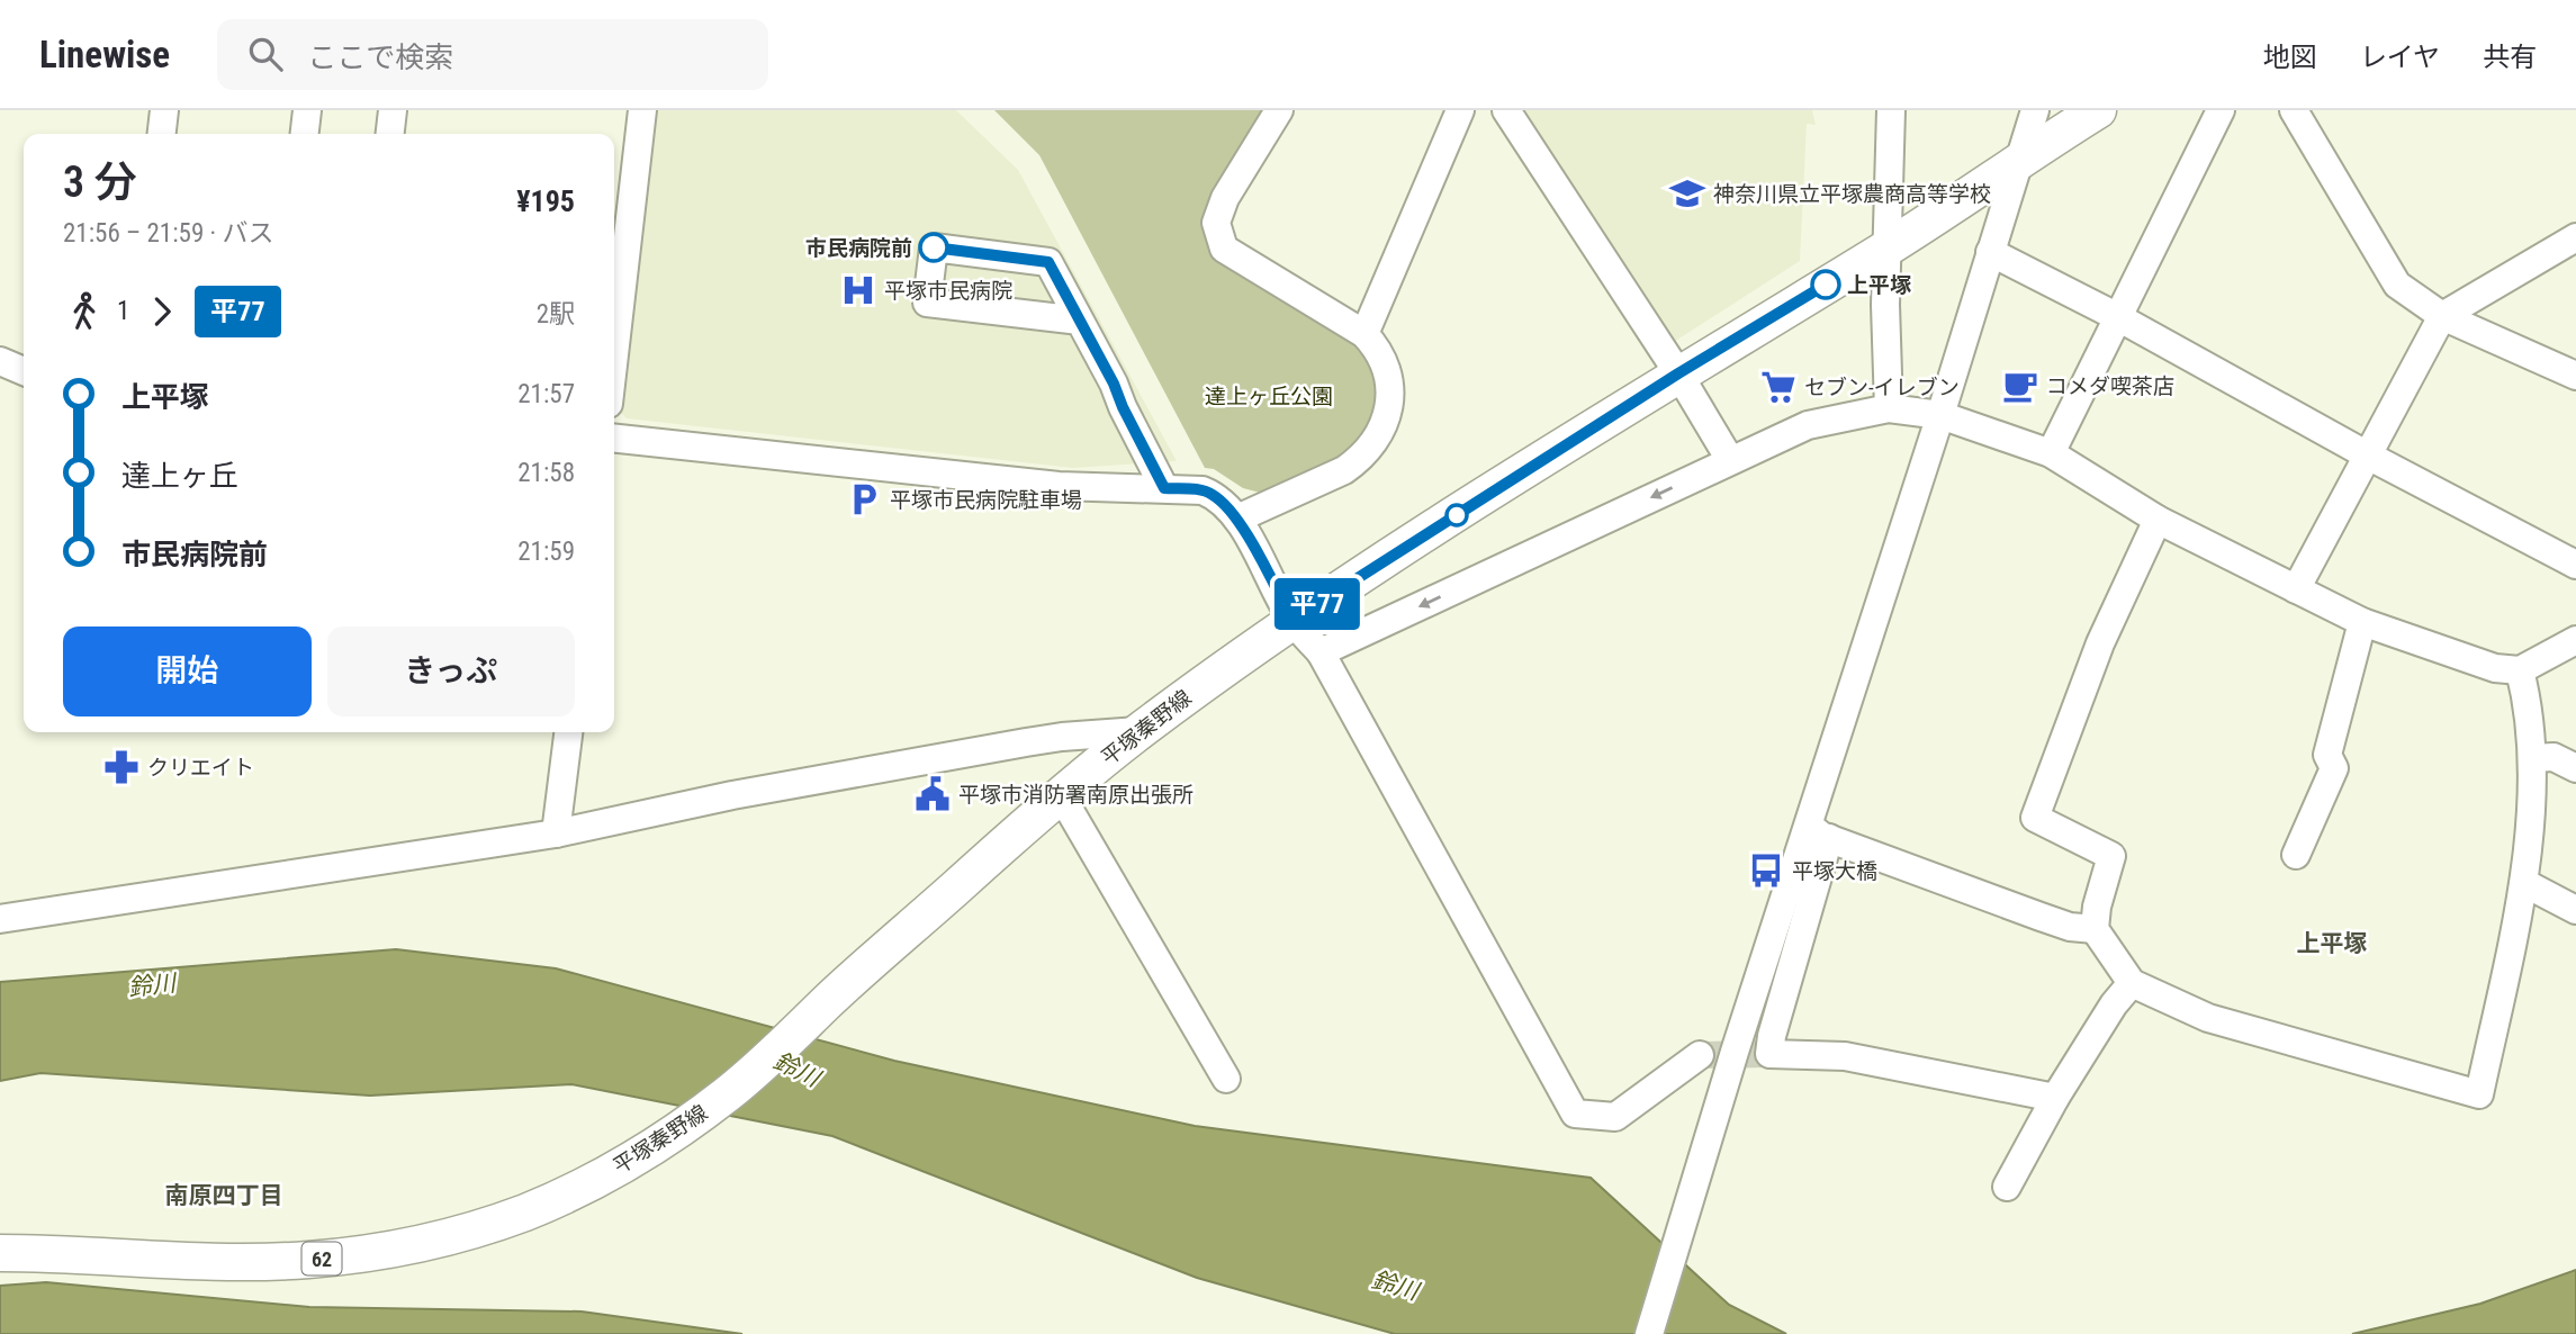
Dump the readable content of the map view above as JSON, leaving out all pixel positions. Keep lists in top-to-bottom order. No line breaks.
{"streets":{"main road":["平塚秦野線","62"]},"districts":["上平塚","南原四丁目"],"water":["鈴川"],"parks":["達上ヶ丘公園"],"places":{"school or university":["神奈川県立平塚農商高等学校"],"other":["市民病院前","上平塚"],"hospital":["平塚市民病院"],"cafe":["コメダ喫茶店"],"supermarket":["セブン-イレブン"],"parking":["平塚市民病院駐車場"],"pharmacy":["クリエイト"],"public building":["平塚市消防署南原出張所"],"bus stop":["平塚大橋"]},"lines":["bus line 平77"],"page":{"header":"Linewise","search":"ここで検索","nav":["地図","レイヤ","共有"],"on_map":"平77","heading":["3 分","21:56 – 21:59 · バス","¥195"],"legs":["1","平77","2駅"],"list":[{"name":"上平塚","value":"21:57"},{"name":"達上ヶ丘","value":"21:58"},{"name":"市民病院前","value":"21:59"}],"buttons":["開始","きっぷ"]}}
